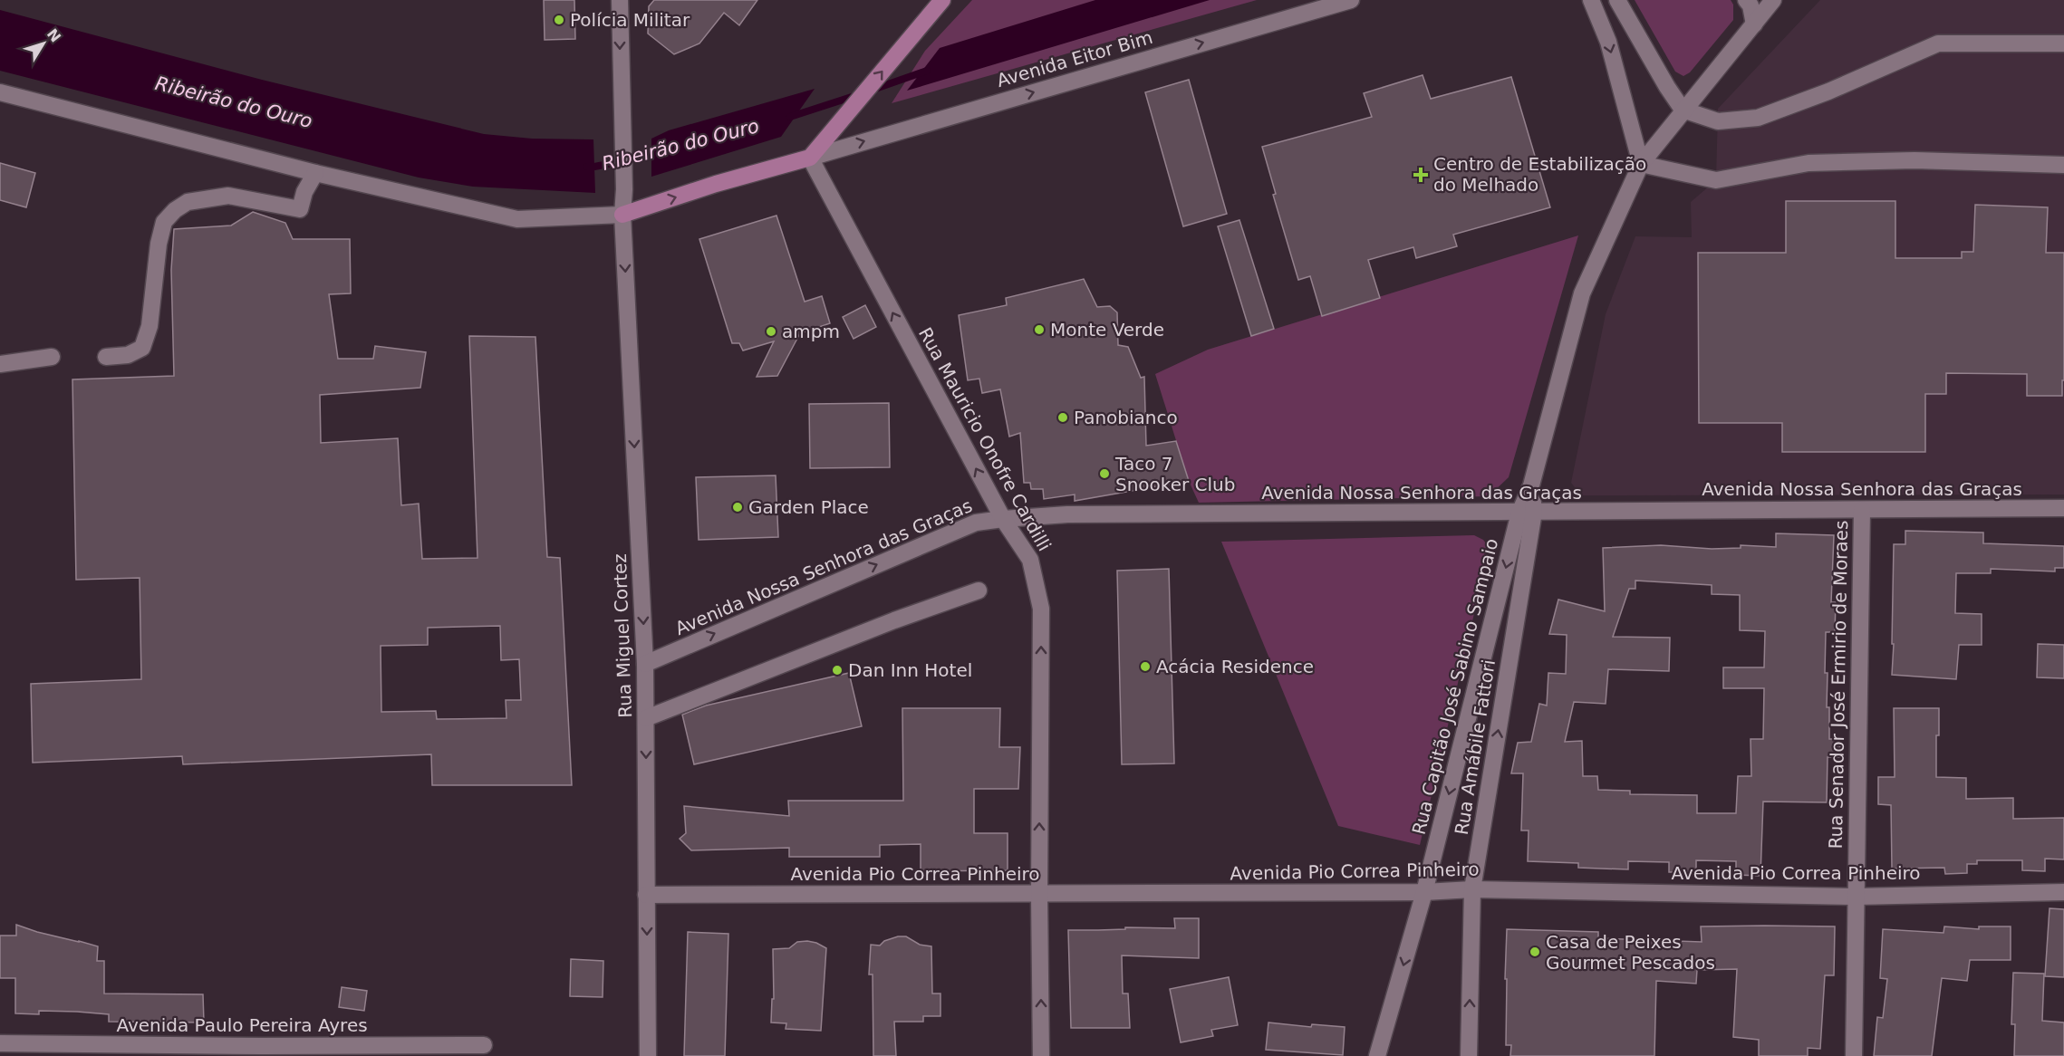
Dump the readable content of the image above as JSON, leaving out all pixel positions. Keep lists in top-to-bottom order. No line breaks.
{"streets":{"street":["Avenida Eitor Bim","Rua Mauricio Onofre Cardilli","Avenida Nossa Senhora das Graças","Rua Miguel Cortez","Rua Senador José Ermirio de Moraes","Rua Capitão José Sabino Sampaio","Rua Amábile Fattori","Avenida Pio Correa Pinheiro","Avenida Paulo Pereira Ayres"]},"crossings":[["Avenida Eitor Bim","Rua Mauricio Onofre Cardilli"],["Rua Mauricio Onofre Cardilli","Avenida Nossa Senhora das Graças"],["Rua Mauricio Onofre Cardilli","Avenida Pio Correa Pinheiro"],["Avenida Nossa Senhora das Graças","Rua Miguel Cortez"],["Avenida Nossa Senhora das Graças","Rua Senador José Ermirio de Moraes"],["Avenida Nossa Senhora das Graças","Rua Capitão José Sabino Sampaio"],["Avenida Nossa Senhora das Graças","Rua Amábile Fattori"],["Rua Miguel Cortez","Avenida Pio Correa Pinheiro"],["Rua Senador José Ermirio de Moraes","Avenida Pio Correa Pinheiro"],["Rua Capitão José Sabino Sampaio","Rua Amábile Fattori"],["Rua Capitão José Sabino Sampaio","Avenida Pio Correa Pinheiro"],["Rua Amábile Fattori","Avenida Pio Correa Pinheiro"]],"one_way":["Avenida Eitor Bim","Rua Mauricio Onofre Cardilli","Rua Miguel Cortez","Rua Capitão José Sabino Sampaio","Rua Amábile Fattori"],"water":["Ribeirão do Ouro"],"places":{"other":["Polícia Militar","Monte Verde","ampm","Panobianco","Taco 7 Snooker Club","Garden Place","Acácia Residence","Dan Inn Hotel","Casa de Peixes Gourmet Pescados"],"health":["Centro de Estabilização do Melhado"]},"north":"top right"}
